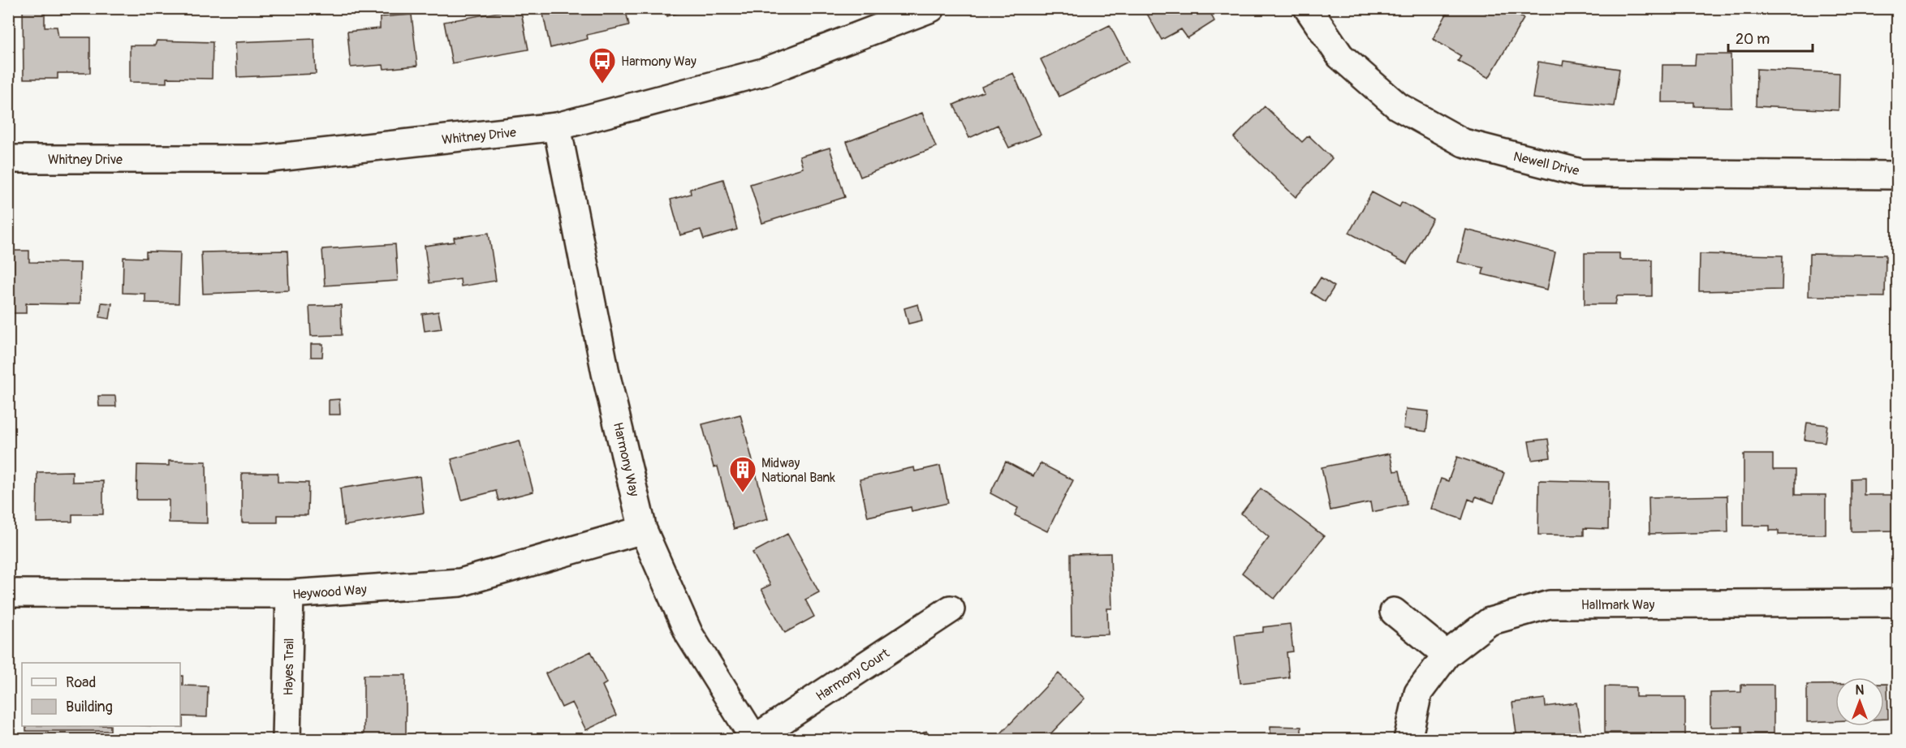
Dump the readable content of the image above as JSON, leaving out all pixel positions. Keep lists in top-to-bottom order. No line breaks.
{"streets":{"street":["Whitney Drive","Newell Drive","Harmony Way","Heywood Way","Hallmark Way","Hayes Trail","Harmony Court"]},"crossings":[["Whitney Drive","Harmony Way"],["Harmony Way","Heywood Way"],["Harmony Way","Harmony Court"],["Heywood Way","Hayes Trail"]],"places":{"bus stop":["Harmony Way"],"building":["Midway National Bank"]},"legend":["Road","Building"],"scale_bar":"20 m","north":"top"}
